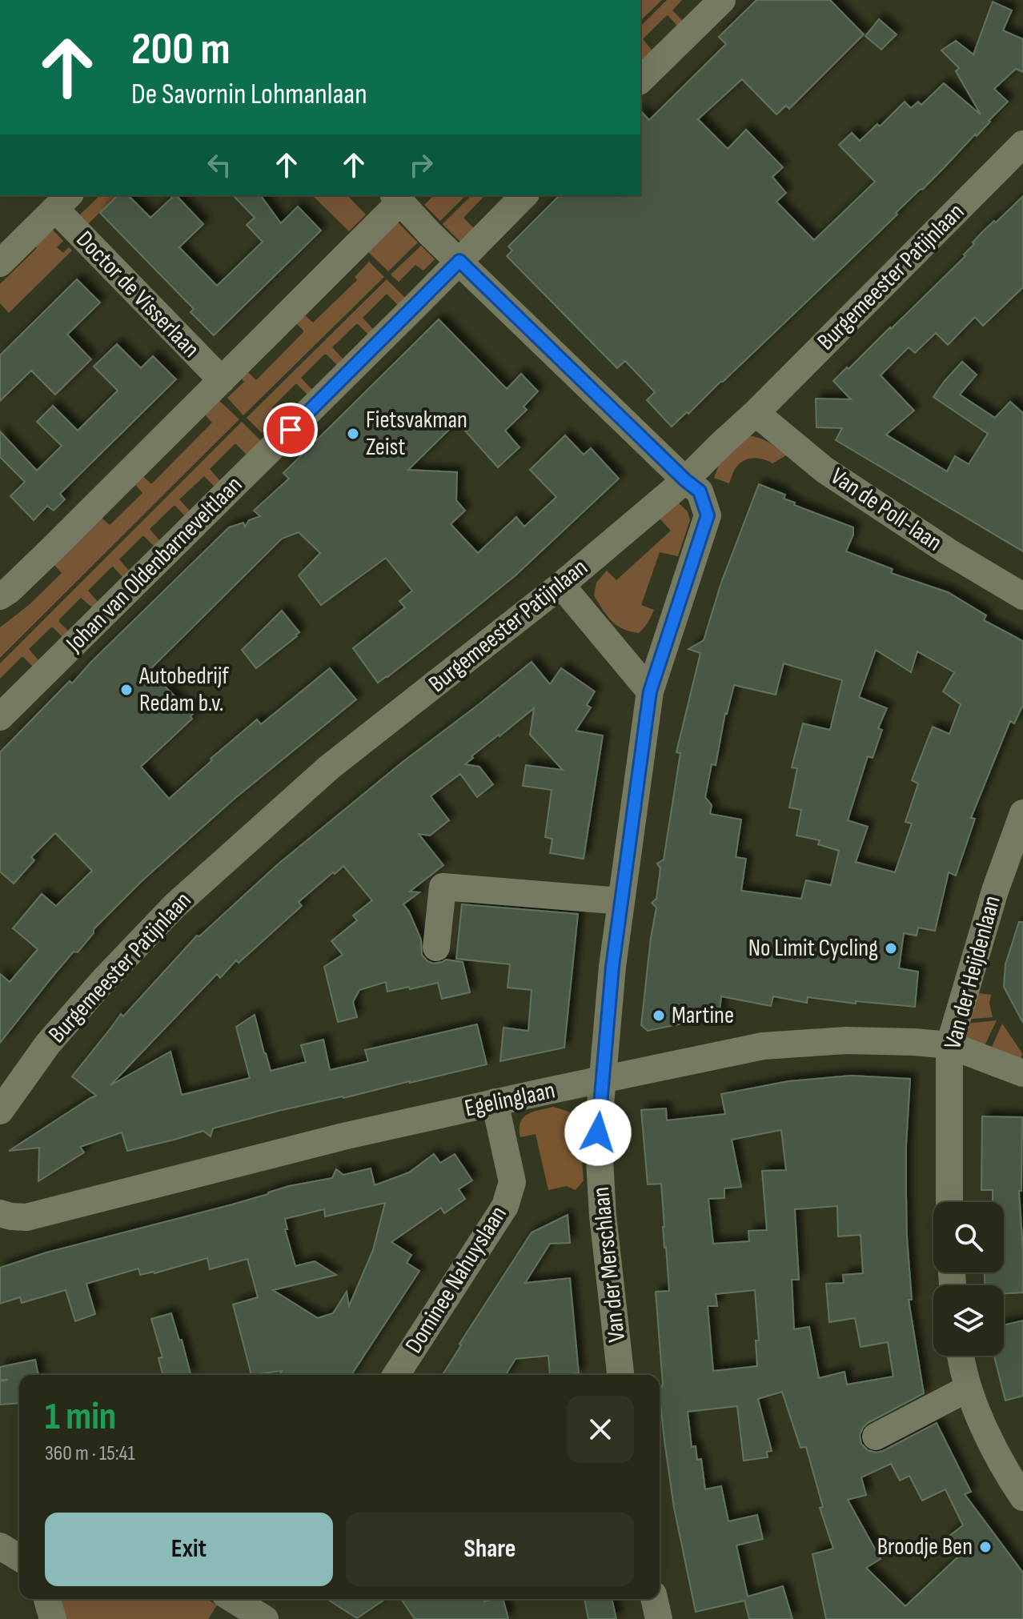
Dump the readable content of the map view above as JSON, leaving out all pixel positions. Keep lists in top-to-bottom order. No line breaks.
{"streets":{"street":["Burgemeester Patijnlaan","Doctor de Visserlaan","Van de Poll-laan","Johan van Oldenbarneveltlaan","Van der Heijdenlaan","Egelinglaan","Van der Merschlaan","Dominee Nahuyslaan"]},"crossings":[["Burgemeester Patijnlaan","Van de Poll-laan"],["Burgemeester Patijnlaan","Van der Merschlaan"],["Johan van Oldenbarneveltlaan","Van der Merschlaan"],["Van der Heijdenlaan","Egelinglaan"],["Egelinglaan","Van der Merschlaan"],["Egelinglaan","Dominee Nahuyslaan"]],"places":["Fietsvakman Zeist","Autobedrijf Redam b.v.","No Limit Cycling","Martine","Broodje Ben"],"page":{"turn":["200 m","De Savornin Lohmanlaan"],"heading":["1 min","360 m · 15:41"],"buttons":["Exit","Share"]}}
